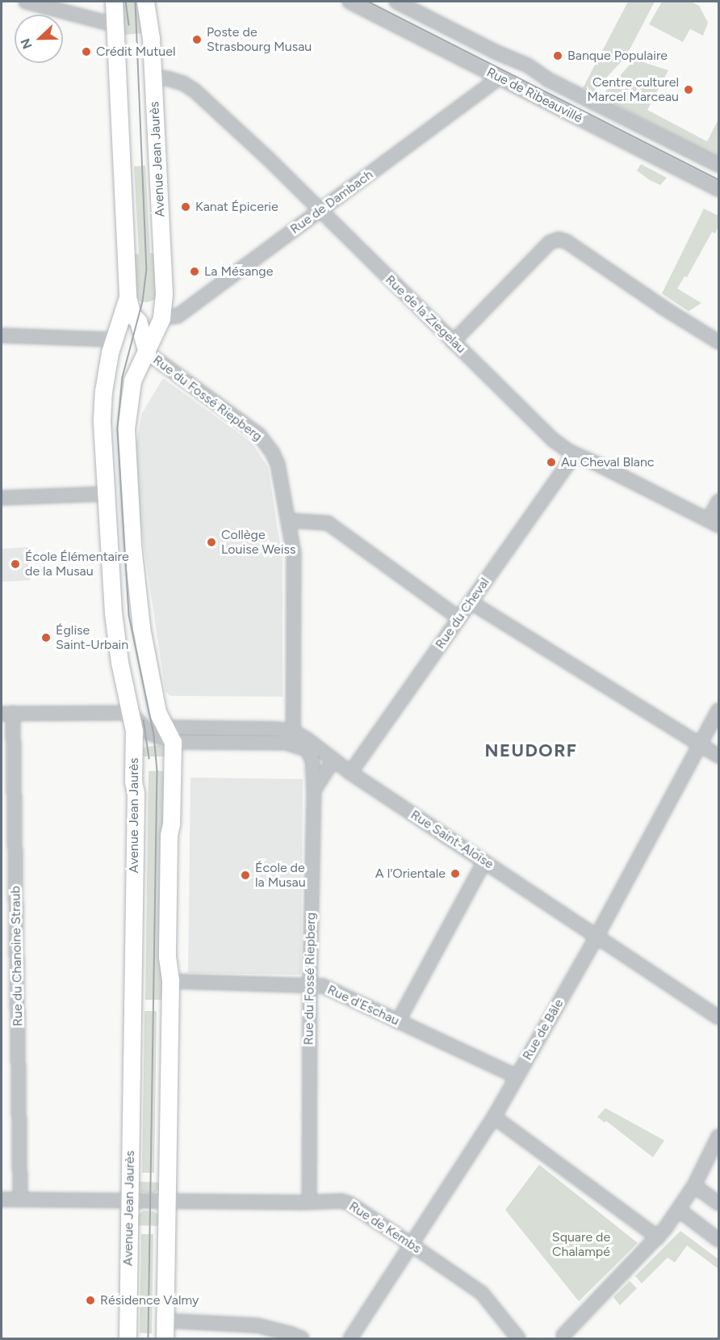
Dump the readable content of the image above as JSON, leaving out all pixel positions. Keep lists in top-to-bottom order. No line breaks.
{"streets":{"main road":["Avenue Jean Jaurès"],"street":["Rue de Ribeauvillé","Rue de Dambach","Rue de la Ziegelau","Rue du Fossé Riepberg","Rue du Cheval","Rue Saint-Aloïse","Rue du Chanoine Straub","Rue d'Eschau","Rue de Bâle","Rue de Kembs"]},"crossings":[["Rue de Ribeauvillé","Rue de Dambach"],["Avenue Jean Jaurès","Rue de Dambach"],["Avenue Jean Jaurès","Rue de la Ziegelau"],["Avenue Jean Jaurès","Rue du Fossé Riepberg"],["Avenue Jean Jaurès","Rue Saint-Aloïse"],["Avenue Jean Jaurès","Rue d'Eschau"],["Avenue Jean Jaurès","Rue de Kembs"],["Rue de Dambach","Rue de la Ziegelau"],["Rue de la Ziegelau","Rue du Cheval"],["Rue du Fossé Riepberg","Rue Saint-Aloïse"],["Rue du Fossé Riepberg","Rue d'Eschau"],["Rue du Fossé Riepberg","Rue de Kembs"],["Rue du Cheval","Rue Saint-Aloïse"],["Rue Saint-Aloïse","Rue de Bâle"],["Rue du Chanoine Straub","Rue de Kembs"],["Rue d'Eschau","Rue de Bâle"],["Rue de Bâle","Rue de Kembs"]],"districts":["NEUDORF"],"parks":["Square de Chalampé"],"places":["Poste de Strasbourg Musau","Crédit Mutuel","Banque Populaire","Centre culturel Marcel Marceau","Kanat Épicerie","La Mésange","Au Cheval Blanc","Collège Louise Weiss","École Élémentaire de la Musau","Église Saint-Urbain","A l'Orientale","École de la Musau","Résidence Valmy"],"north":"left"}
